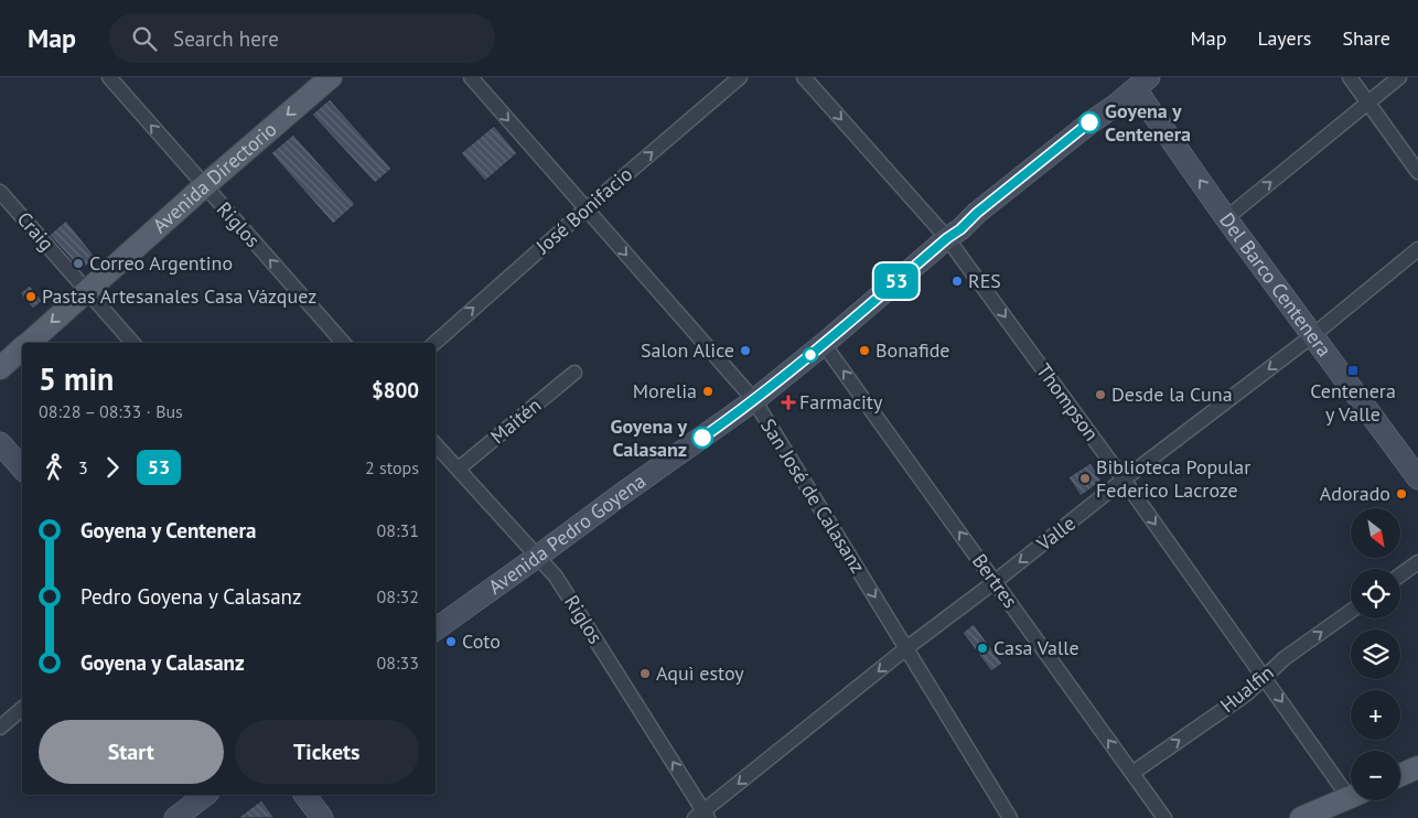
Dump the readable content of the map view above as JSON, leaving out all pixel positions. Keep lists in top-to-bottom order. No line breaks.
{"streets":{"main road":["Avenida Directorio","Del Barco Centenera","Avenida Pedro Goyena"],"street":["José Bonifacio","Riglos","Craig","Thompson","Maitén","San José de Calasanz","Valle","Bertres","Hualfin"]},"crossings":[["Avenida Directorio","Riglos"],["Avenida Directorio","Craig"],["José Bonifacio","San José de Calasanz"],["Riglos","Maitén"],["Riglos","Avenida Pedro Goyena"],["Riglos","Valle"],["Del Barco Centenera","Avenida Pedro Goyena"],["Del Barco Centenera","Valle"],["Thompson","Avenida Pedro Goyena"],["Thompson","Valle"],["Thompson","Hualfin"],["San José de Calasanz","Avenida Pedro Goyena"],["San José de Calasanz","Valle"],["Avenida Pedro Goyena","Bertres"],["Valle","Bertres"],["Bertres","Hualfin"]],"one_way":["Avenida Directorio","José Bonifacio","Riglos","Thompson","San José de Calasanz","Valle","Bertres","Hualfin"],"places":{"other":["Goyena y Centenera","Correo Argentino","RES","Pastas Artesanales Casa Vázquez","Salon Alice","Bonafide","Morelia","Desde la Cuna","Goyena y Calasanz","Biblioteca Popular Federico Lacroze","Adorado","Coto","Casa Valle","Aquì estoy"],"transit":["Centenera y Valle"],"health":["Farmacity"]},"lines":["bus line 53"],"north":"bottom right","page":{"header":"Map","search":"Search here","nav":["Map","Layers","Share"],"on_map":"53","heading":["5 min","08:28 – 08:33 · Bus","$800"],"legs":["3","53","2 stops"],"list":[{"name":"Goyena y Centenera","value":"08:31"},{"name":"Pedro Goyena y Calasanz","value":"08:32"},{"name":"Goyena y Calasanz","value":"08:33"}],"map_buttons":["+","−"],"buttons":["Start","Tickets"]}}
